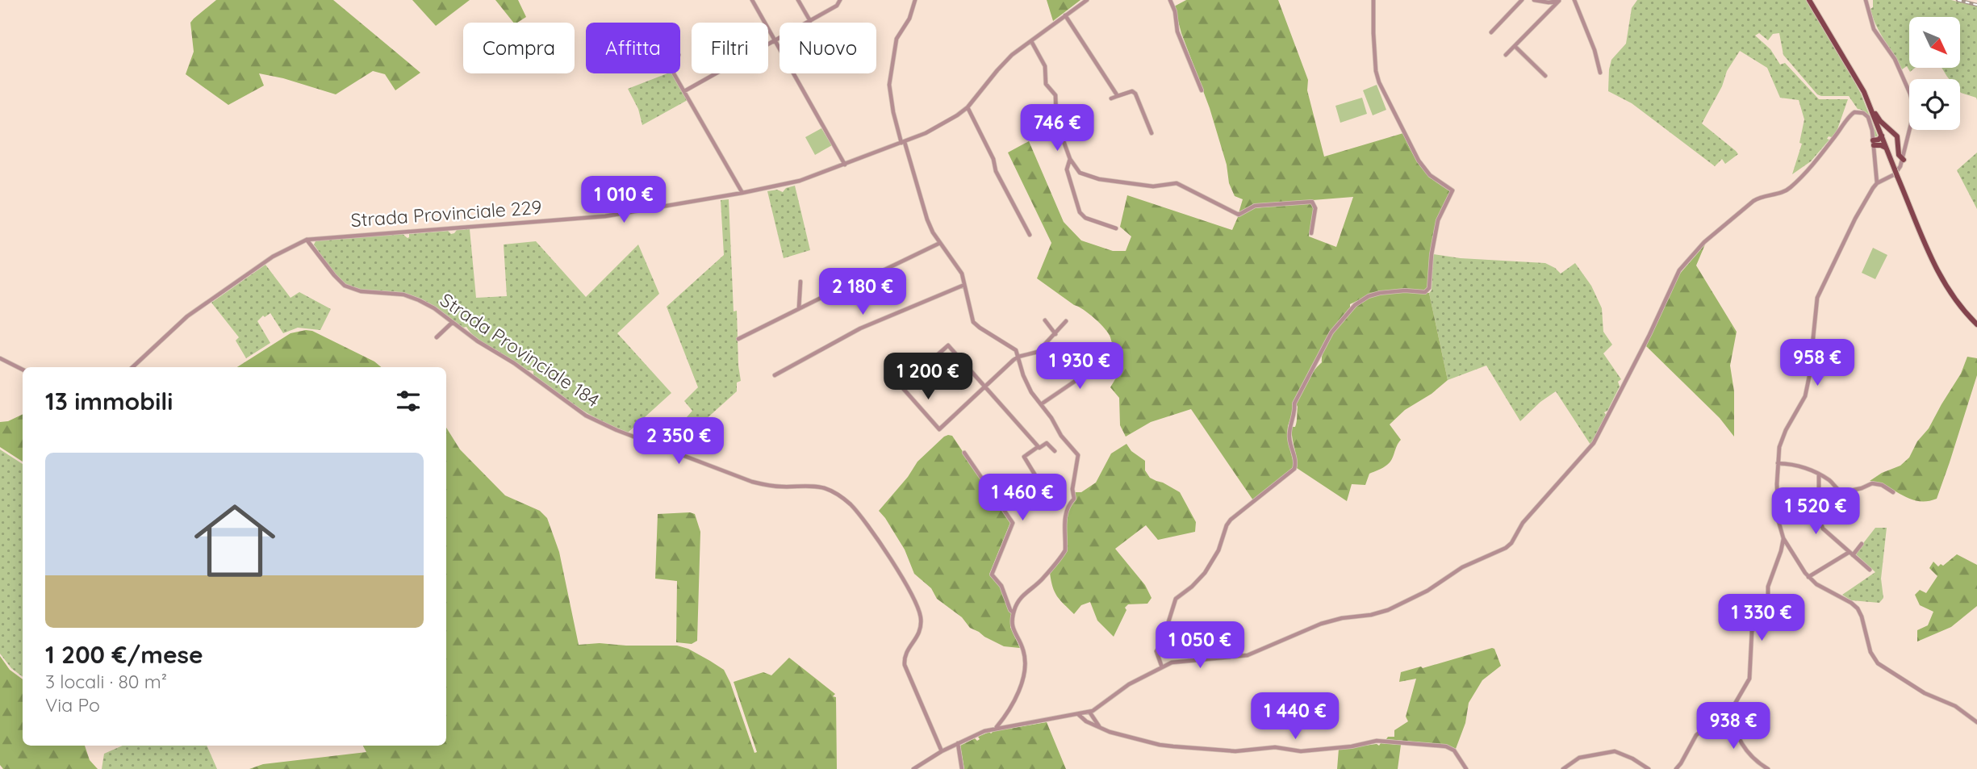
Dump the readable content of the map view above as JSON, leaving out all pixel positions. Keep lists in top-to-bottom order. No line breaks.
{"streets":{"street":["Strada Provinciale 229","Strada Provinciale 184"]},"crossings":[["Strada Provinciale 229","Strada Provinciale 184"]],"north":"bottom right","page":{"chip":["Compra","Affitta","Filtri","Nuovo"],"price":["746 €","1 010 €","2 180 €","958 €","1 930 €","1 200 €","2 350 €","1 460 €","1 520 €","1 330 €","1 050 €","1 440 €","938 €"],"heading":"13 immobili","list":[{"name":"1 200 €/mese","note":"3 locali · 80 m² · Via Po"}]}}
